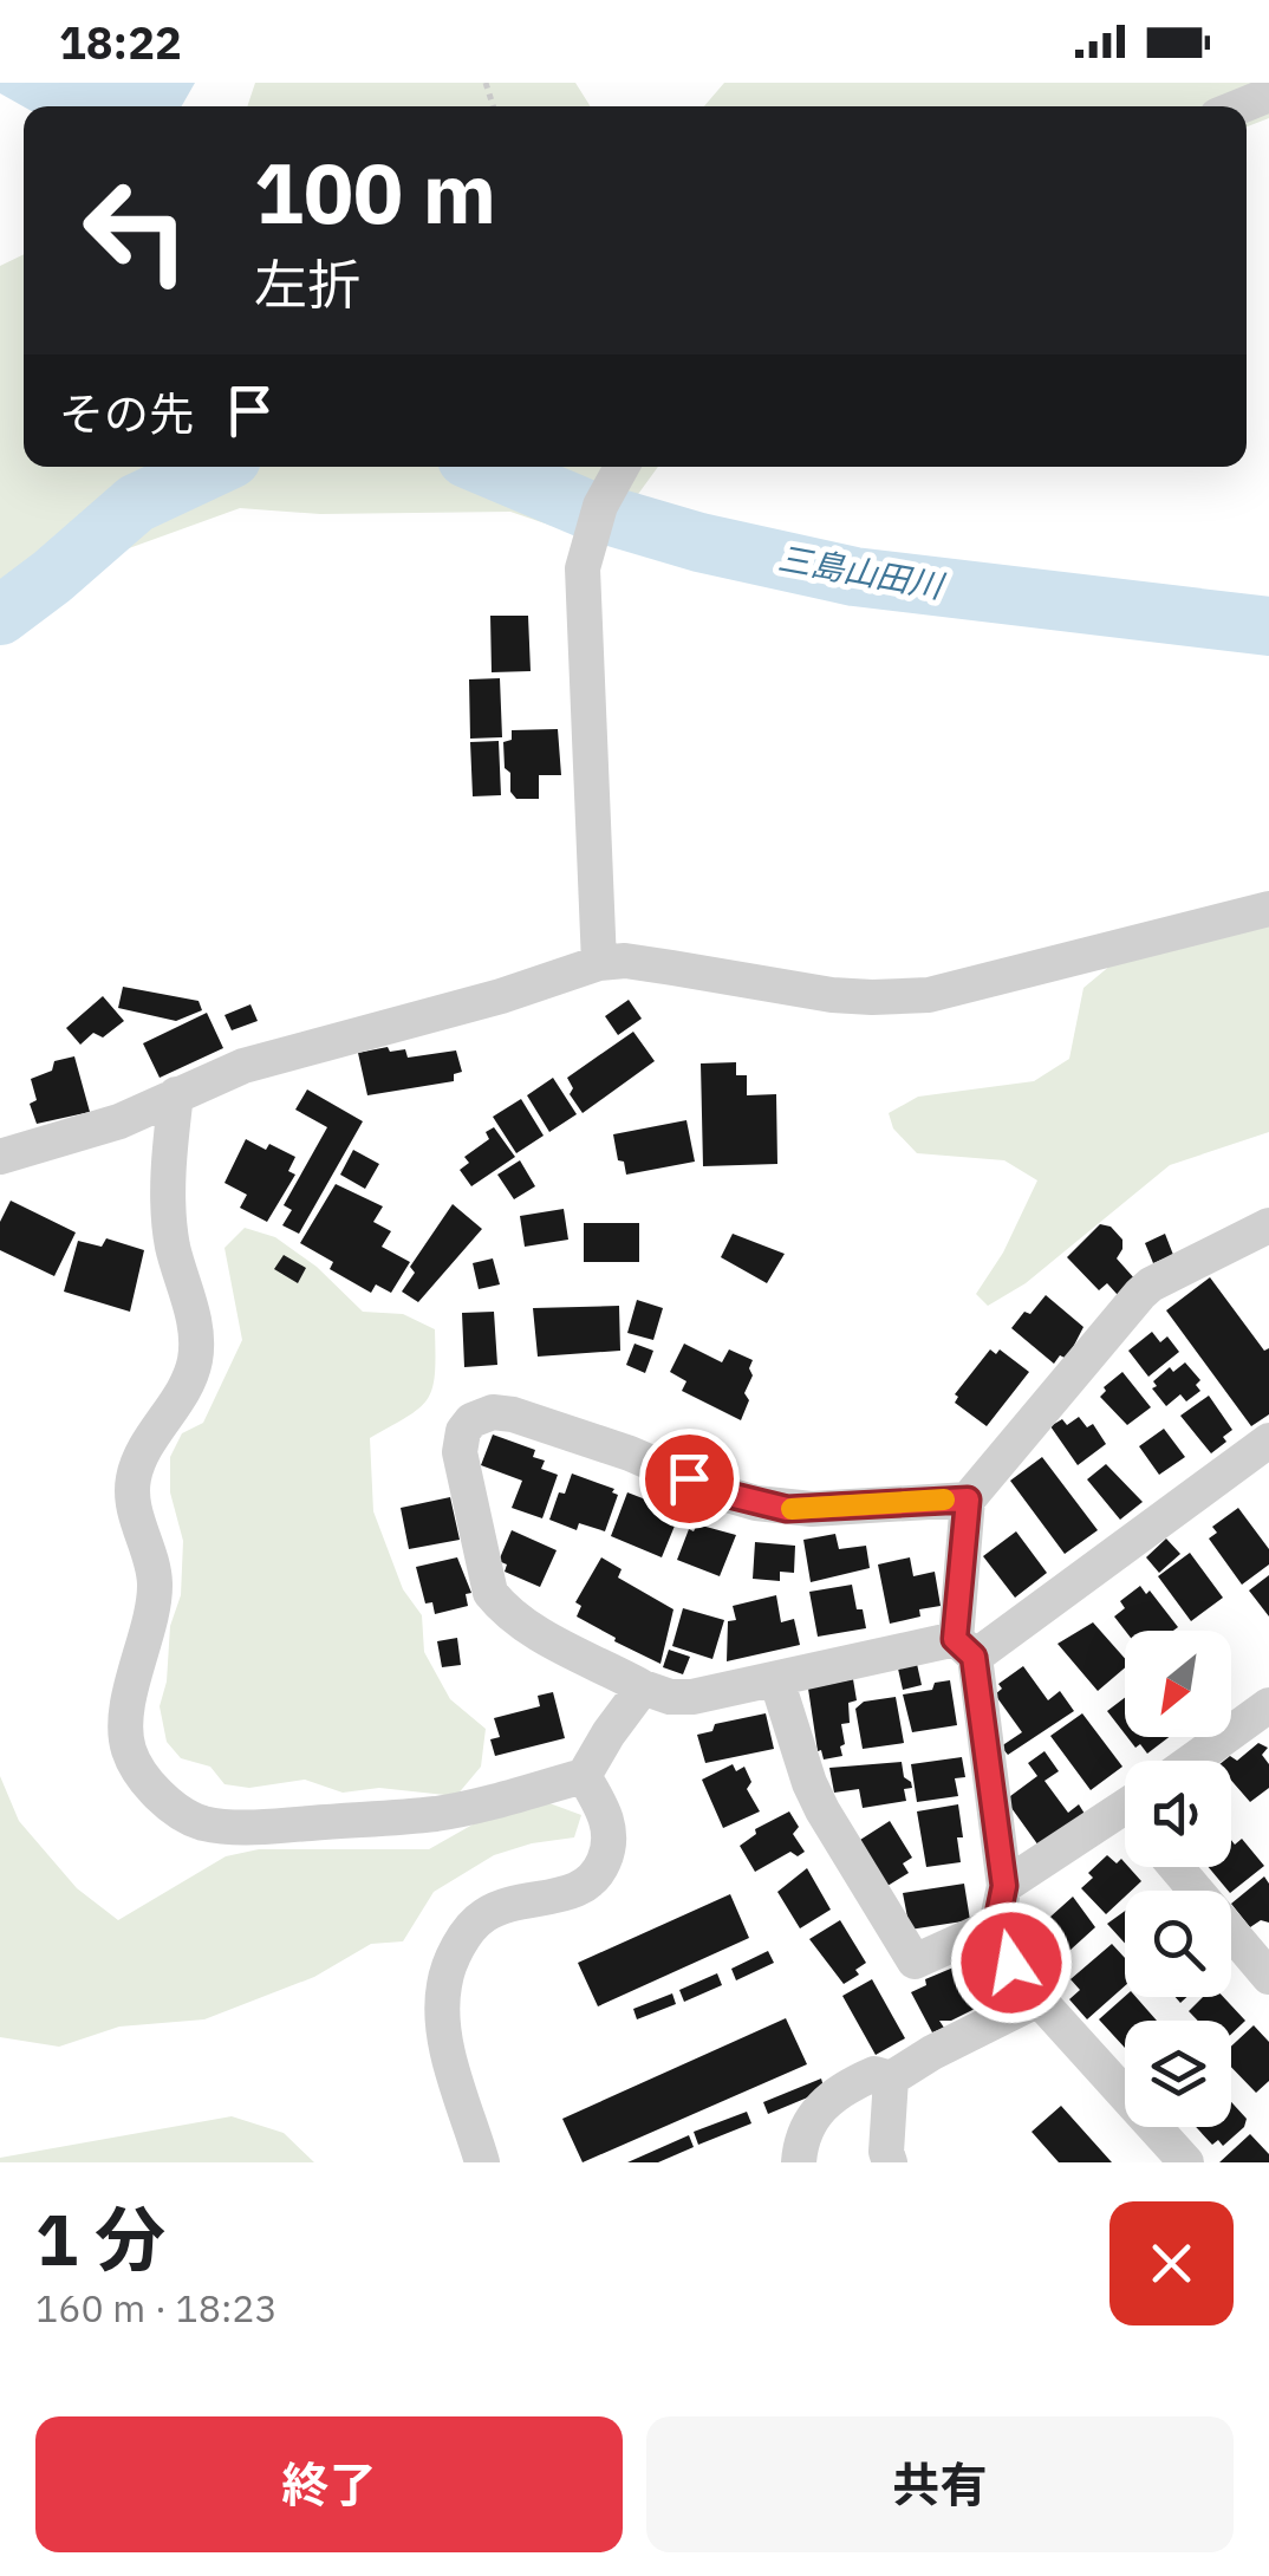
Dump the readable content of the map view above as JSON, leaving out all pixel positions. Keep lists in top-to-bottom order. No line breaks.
{"water":["三島山田川"],"north":"bottom left","page":{"status":"18:22","turn":["100 m","左折"],"then":"その先","heading":["1 分","160 m · 18:23"],"buttons":["終了","共有"]}}
